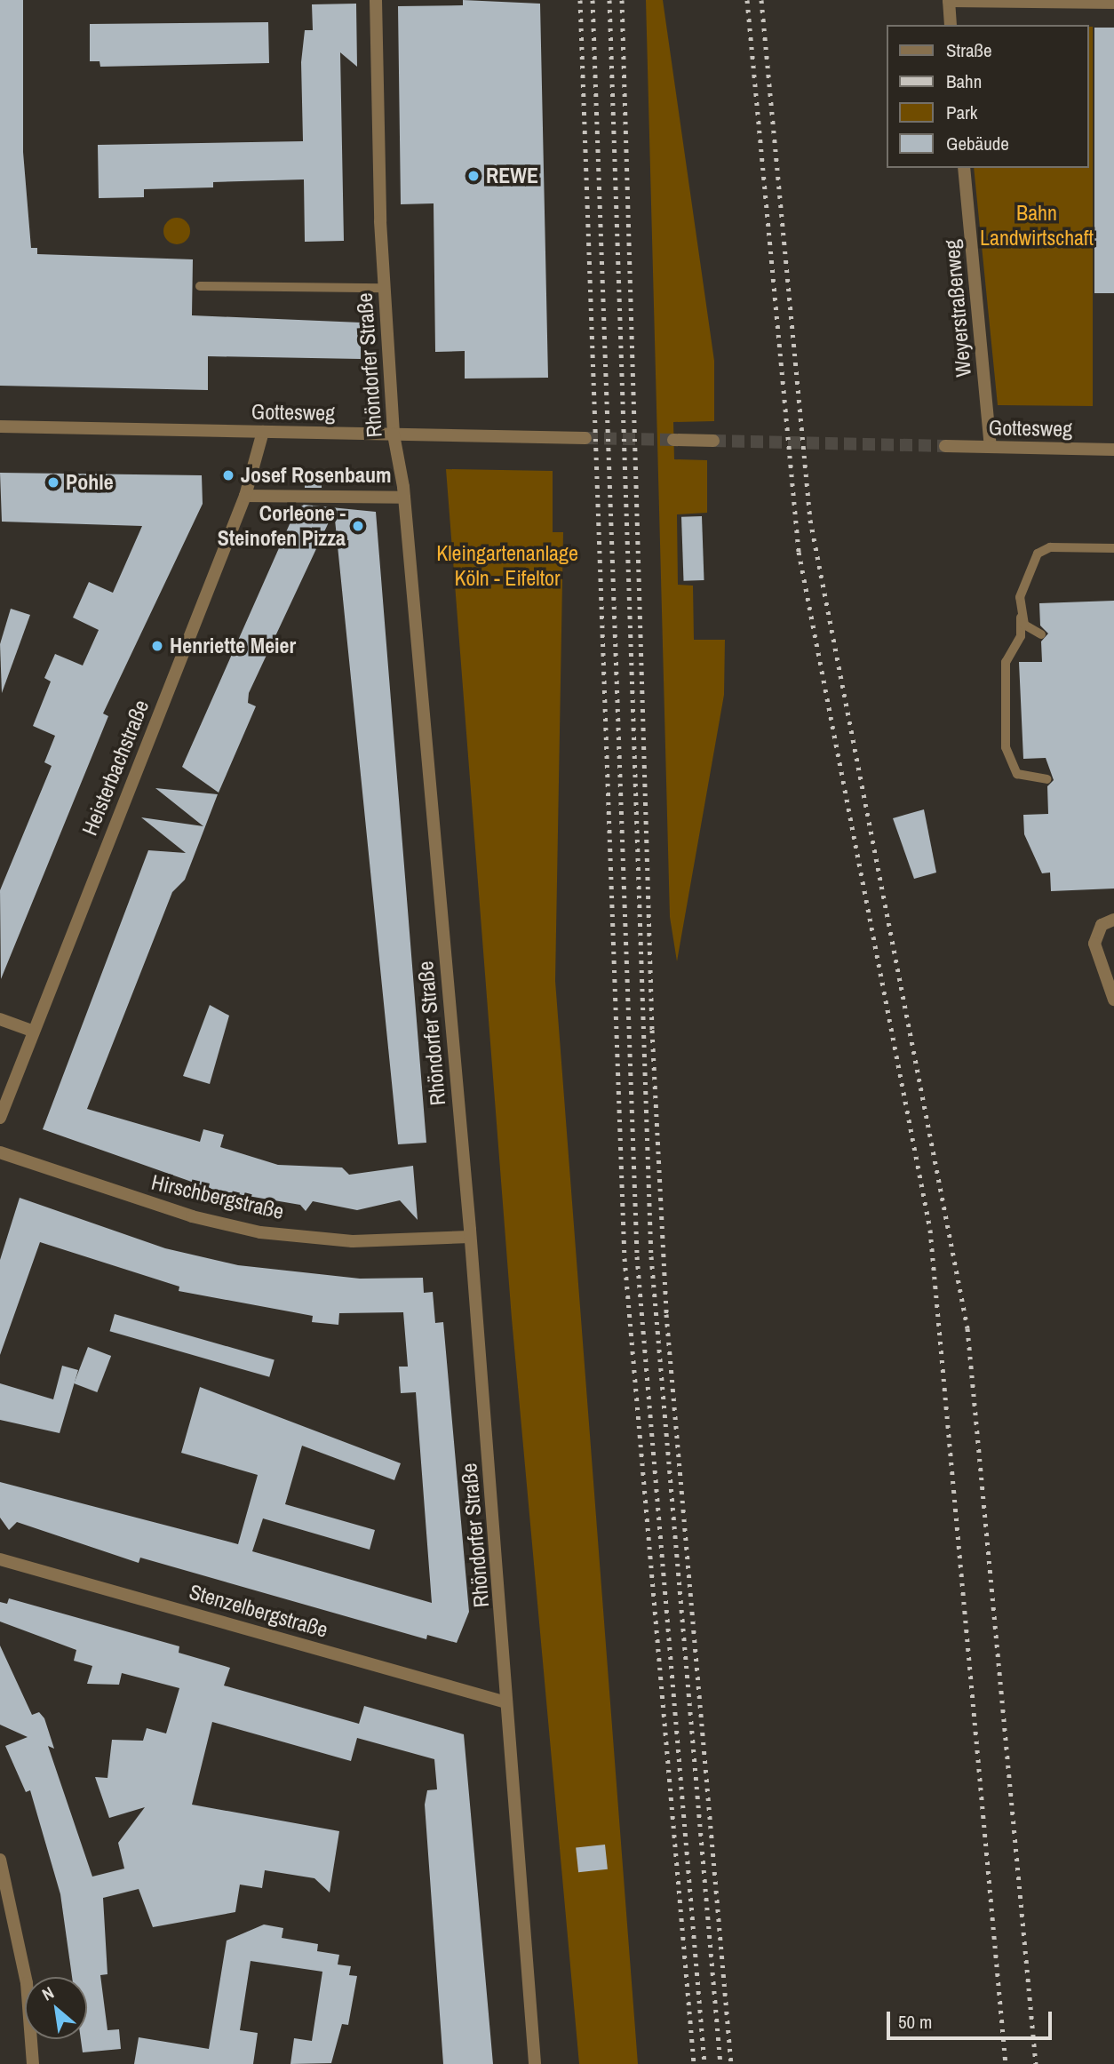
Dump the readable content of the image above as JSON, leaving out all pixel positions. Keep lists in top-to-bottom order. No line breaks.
{"streets":{"street":["Weyerstraßerweg","Rhöndorfer Straße","Gottesweg","Heisterbachstraße","Hirschbergstraße","Stenzelbergstraße"]},"crossings":[["Weyerstraßerweg","Gottesweg"],["Rhöndorfer Straße","Gottesweg"],["Rhöndorfer Straße","Hirschbergstraße"],["Rhöndorfer Straße","Stenzelbergstraße"],["Gottesweg","Heisterbachstraße"]],"parks":["Bahn Landwirtschaft","Kleingartenanlage Köln - Eifeltor"],"places":["REWE","Josef Rosenbaum","Pohle","Corleone - Steinofen Pizza","Henriette Meier"],"legend":["Straße","Bahn","Park","Gebäude"],"scale_bar":"50 m","north":"top left"}
